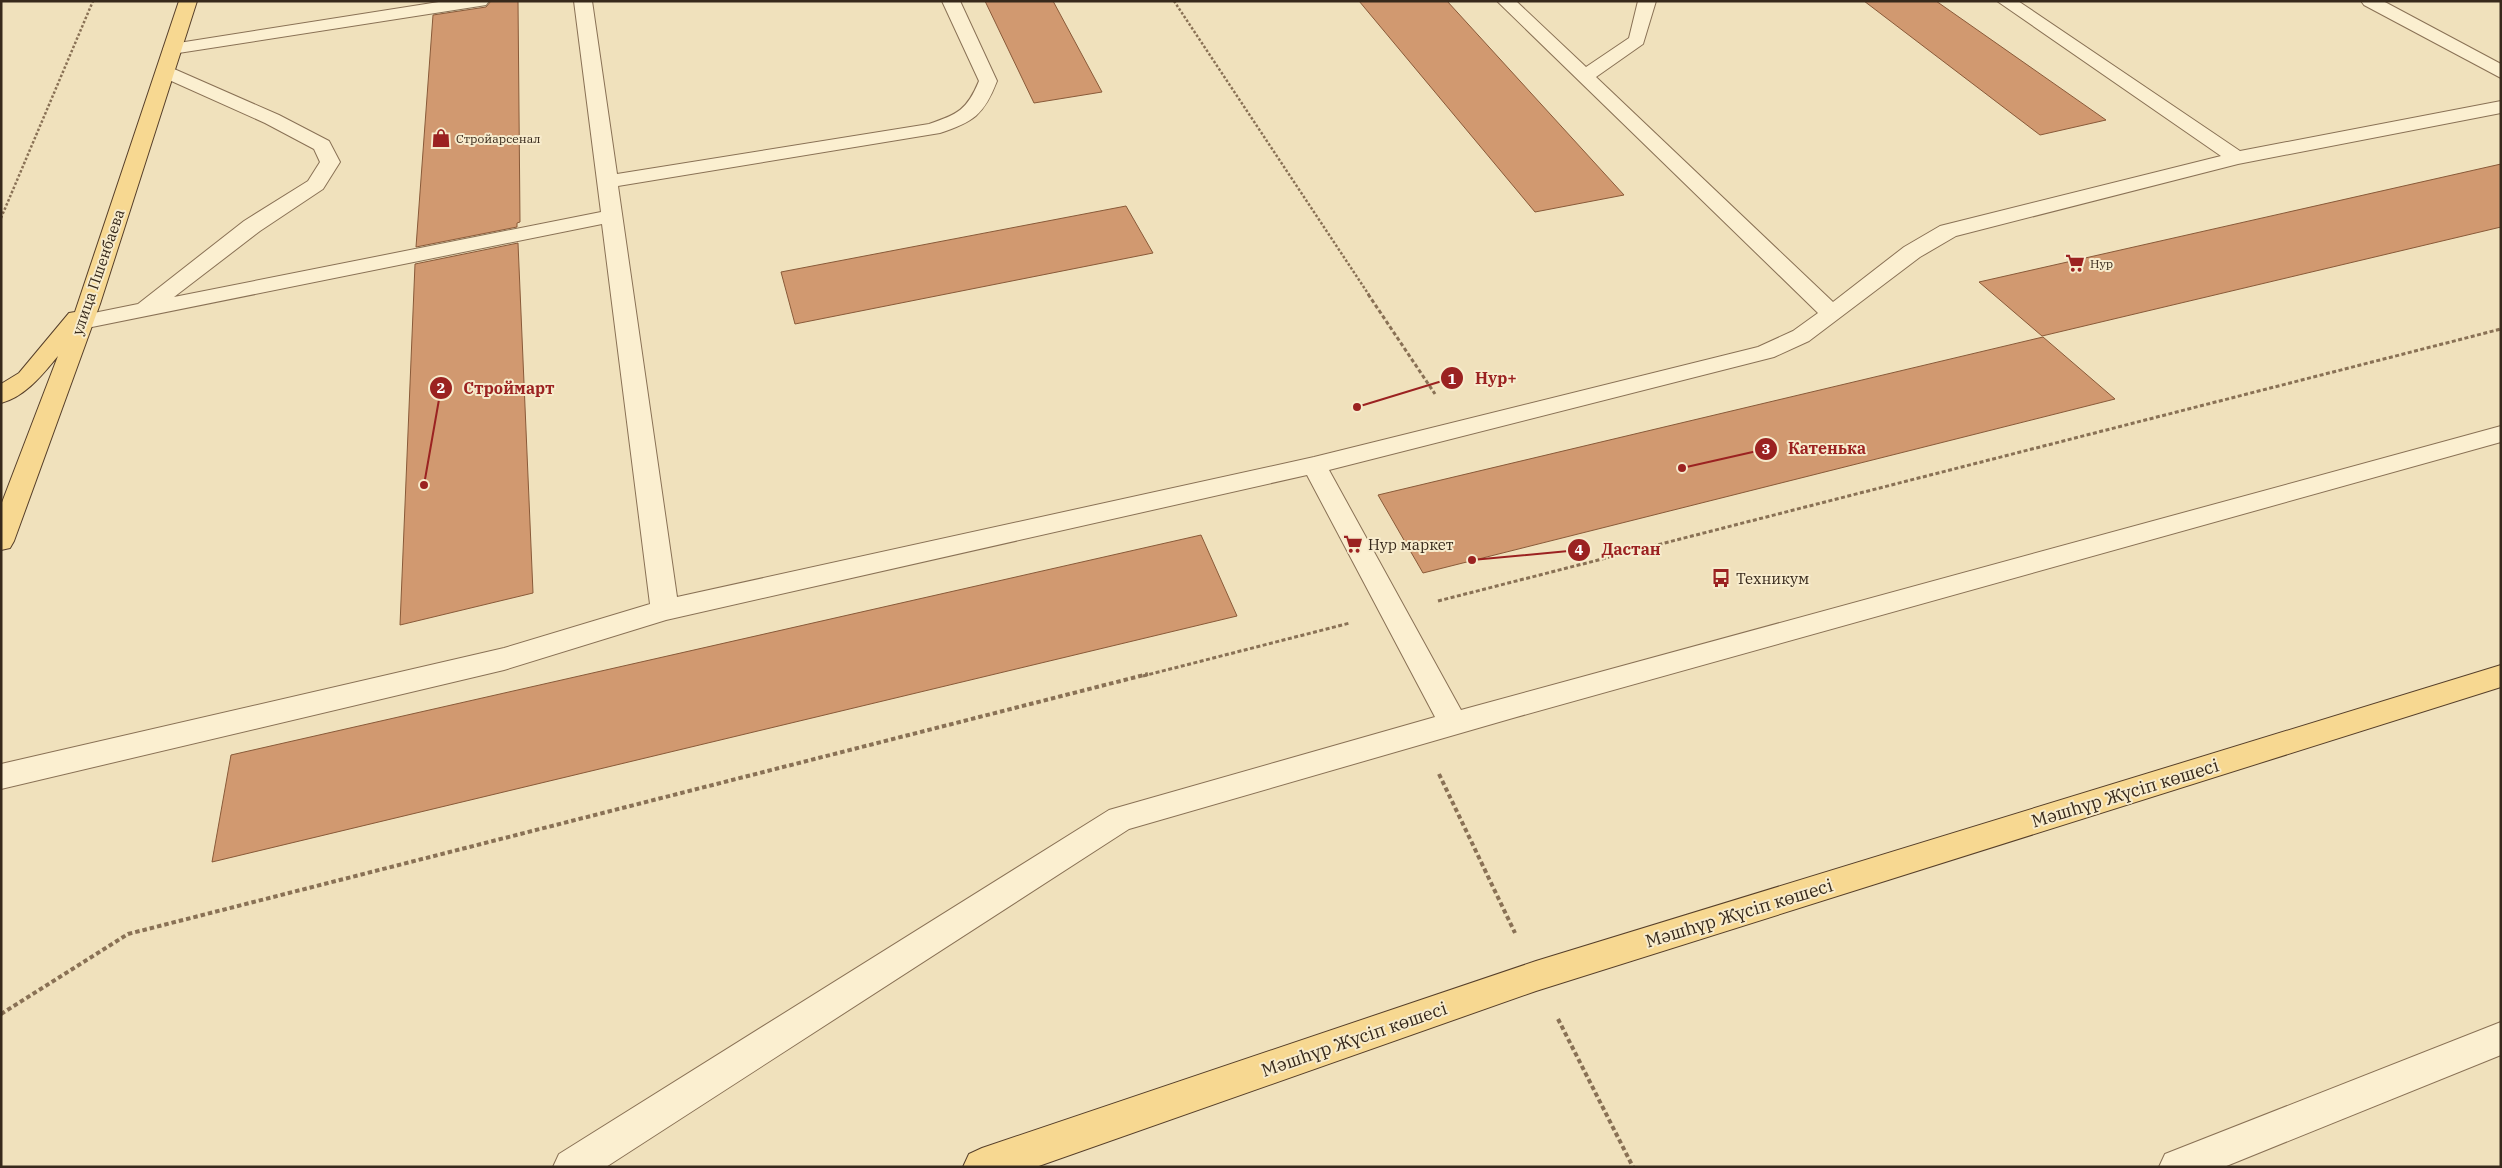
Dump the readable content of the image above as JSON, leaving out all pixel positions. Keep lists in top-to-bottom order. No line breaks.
{"streets":{"main road":["улица Пшенбаева","Мәшһүр Жүсіп көшесі"]},"places":{"shop":["Стройарсенал"],"supermarket":["Нур","Нур маркет"],"other":["Нур+","Катенька","Строймарт","Дастан"],"bus stop":["Техникум"]}}
